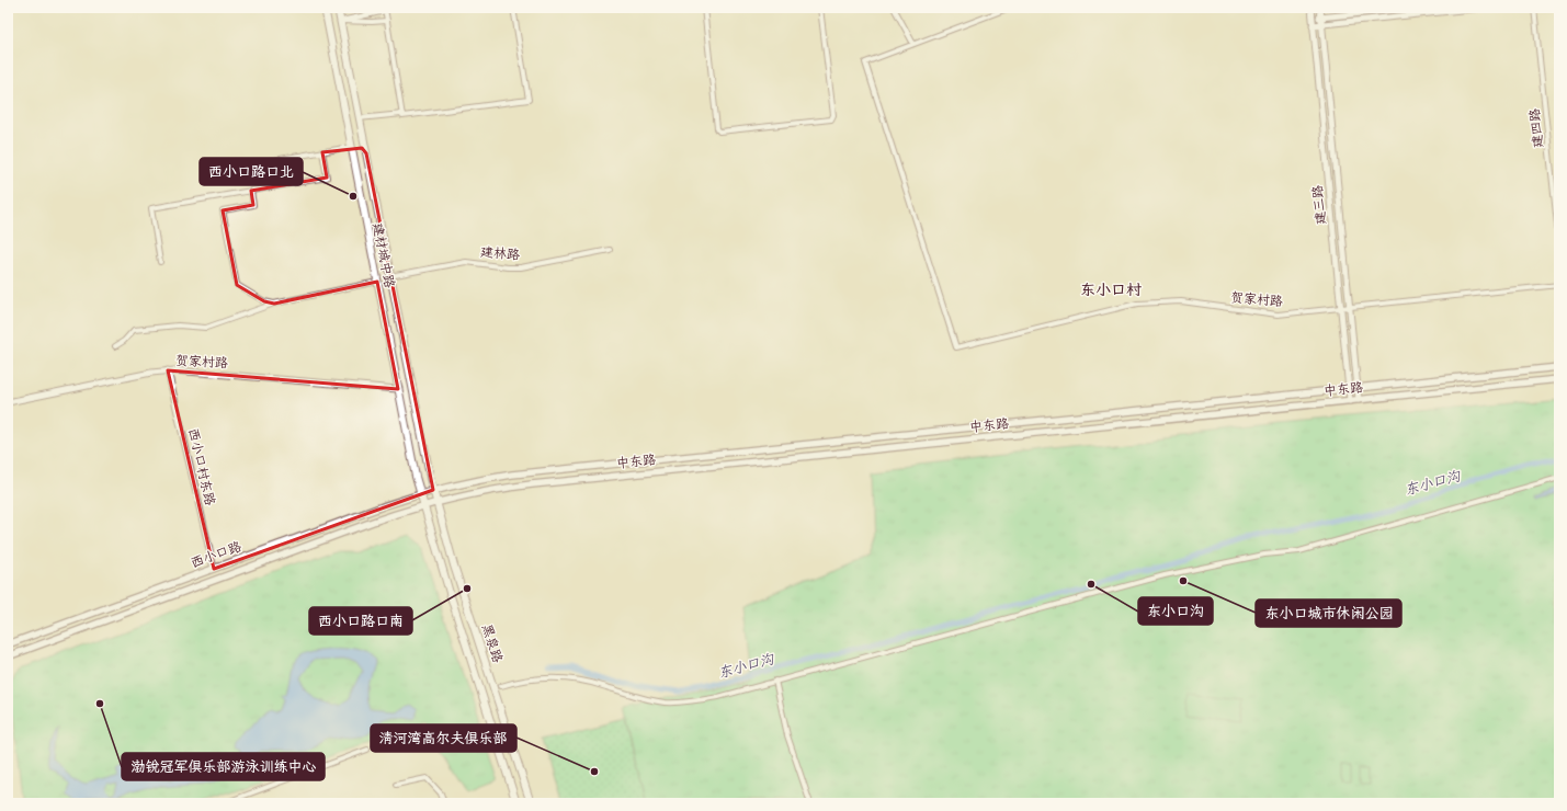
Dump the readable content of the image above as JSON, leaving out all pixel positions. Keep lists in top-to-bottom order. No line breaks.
{"streets":{"main road":["建材城中路","中东路","西小口路","黑泉路"],"street":["建四路","建三路","建林路","贺家村路","西小口村东路"]},"crossings":[["建三路","贺家村路"],["建三路","中东路"],["建林路","建材城中路"],["建材城中路","贺家村路"],["建材城中路","中东路"],["建材城中路","西小口路"],["建材城中路","黑泉路"],["贺家村路","西小口村东路"],["中东路","西小口路"],["中东路","黑泉路"],["西小口村东路","西小口路"],["西小口路","黑泉路"]],"districts":["东小口村"],"water":["东小口沟"],"places":["西小口路口北","东小口城市休闲公园","东小口沟","西小口路口南","渤锐冠军俱乐部游泳训练中心","清河湾高尔夫俱乐部"]}
